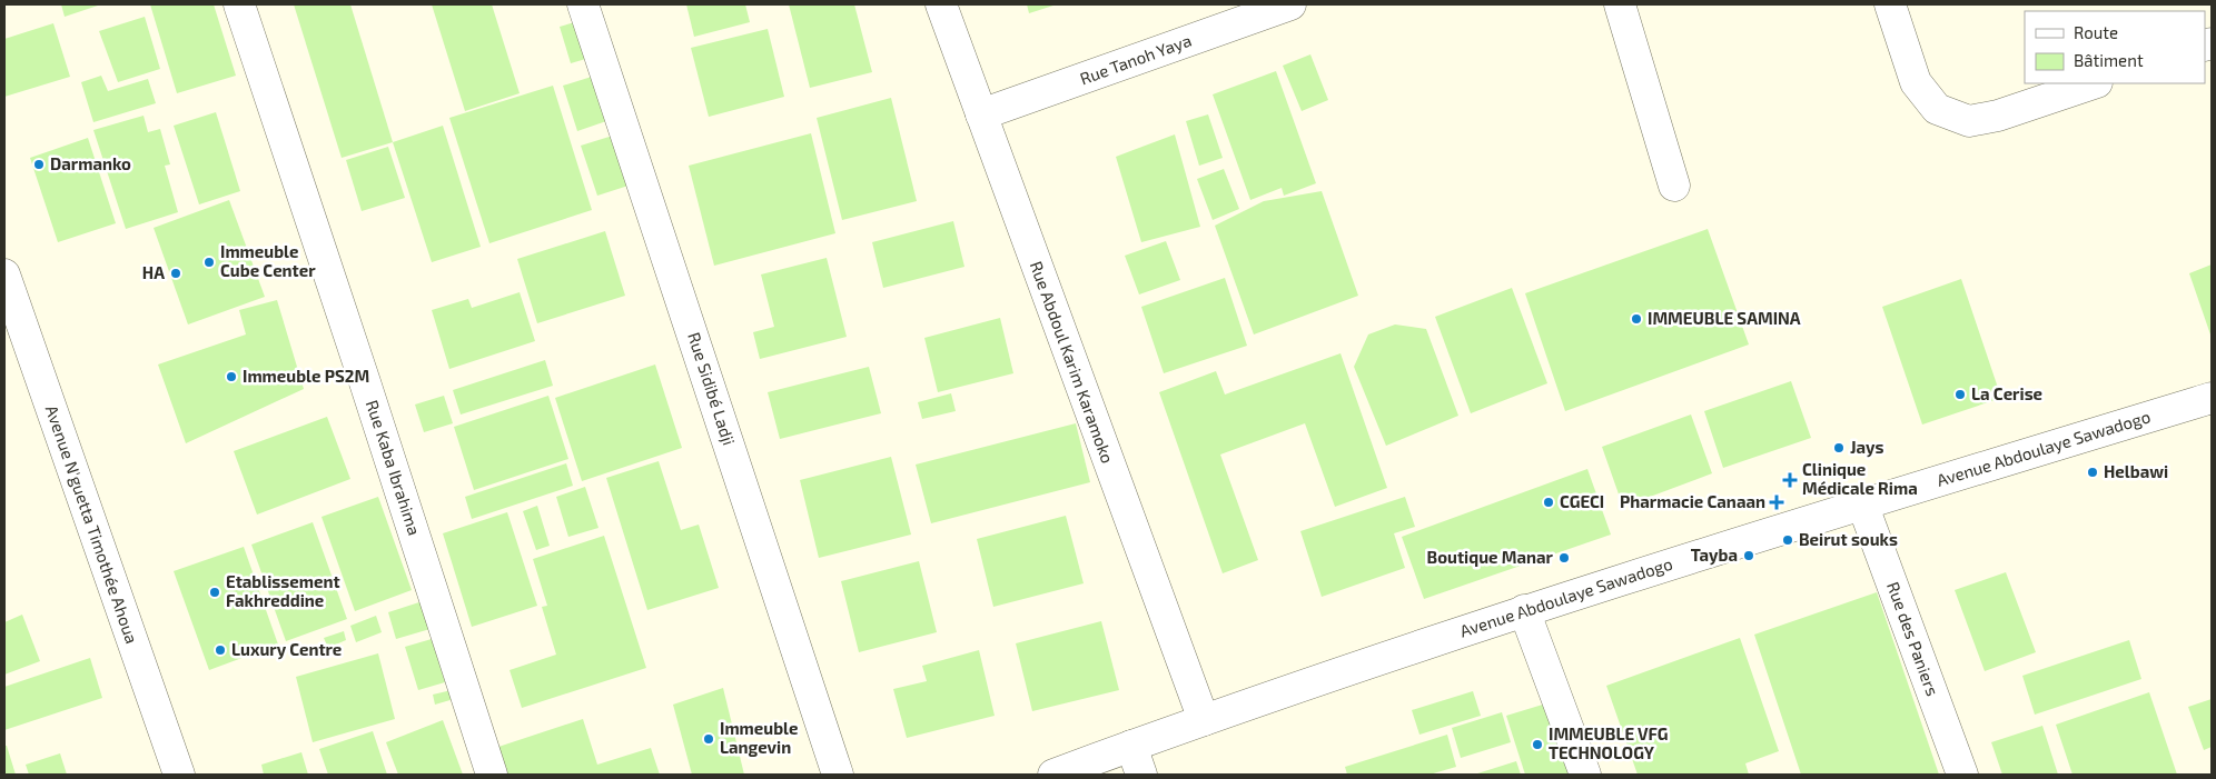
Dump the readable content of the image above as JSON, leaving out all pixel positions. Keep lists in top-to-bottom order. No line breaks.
{"streets":{"street":["Rue Tanoh Yaya","Rue Abdoul Karim Karamoko","Rue Sidibé Ladji","Avenue Abdoulaye Sawadogo","Rue Kaba Ibrahima","Avenue N'guetta Timothée Ahoua","Rue des Paniers"]},"crossings":[["Rue Tanoh Yaya","Rue Abdoul Karim Karamoko"],["Rue Abdoul Karim Karamoko","Avenue Abdoulaye Sawadogo"],["Avenue Abdoulaye Sawadogo","Rue des Paniers"]],"places":{"other":["Darmanko","Immeuble Cube Center","HA","IMMEUBLE SAMINA","Immeuble PS2M","La Cerise","Jays","Helbawi","CGECI","Beirut souks","Tayba","Boutique Manar","Etablissement Fakhreddine","Luxury Centre","Immeuble Langevin","IMMEUBLE VFG TECHNOLOGY"],"health":["Clinique Médicale Rima","Pharmacie Canaan"]},"legend":["Route","Bâtiment"]}
